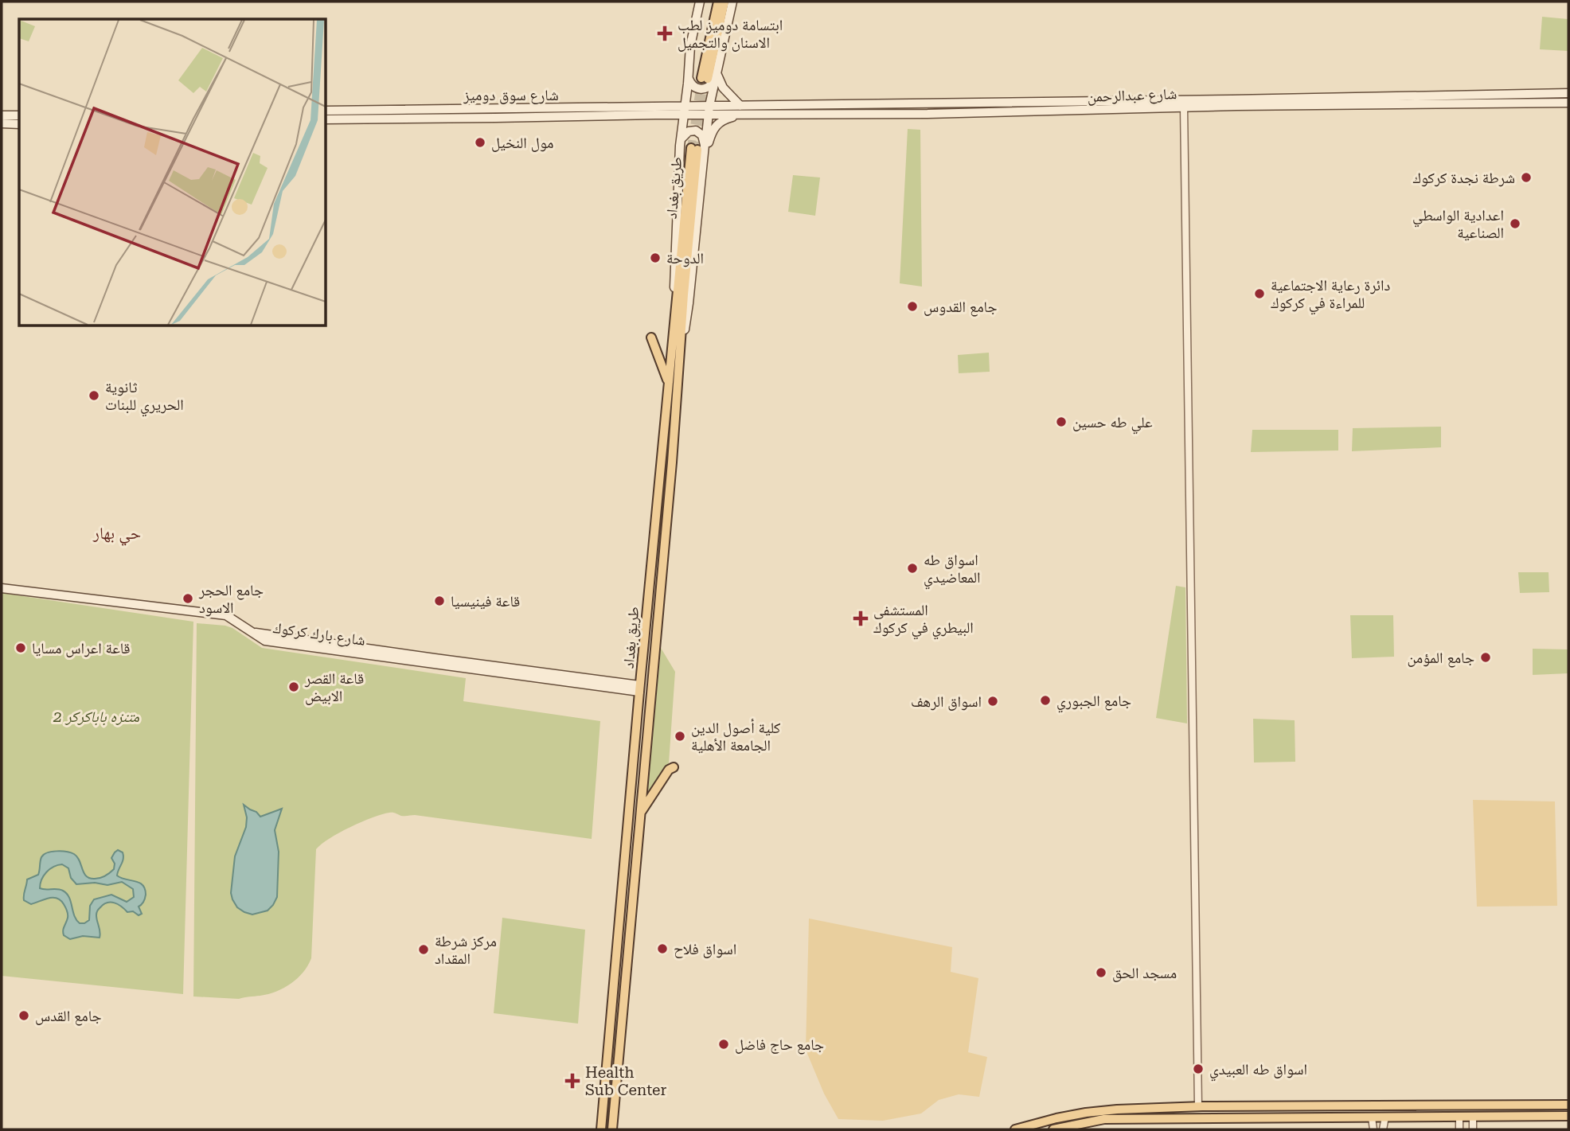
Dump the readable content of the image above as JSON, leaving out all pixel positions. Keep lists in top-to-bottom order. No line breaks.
{"streets":{"main road":["شارع سوق دوميز","شارع عبدالرحمن","طريق بغداد","شارع بارك كركوك"]},"crossings":[["شارع سوق دوميز","شارع عبدالرحمن"],["طريق بغداد","شارع بارك كركوك"]],"districts":["حي بهار"],"parks":["متنزه باباكركر 2"],"places":{"health":["ابتسامة دوميز لطب الاسنان والتجميل","المستشفى البيطري في كركوك","Health Sub Center"],"other":["مول النخيل","شرطة نجدة كركوك","اعدادية الواسطي الصناعية","الدوحة","دائرة رعاية الاجتماعية للمراءة في كركوك","جامع القدوس","ثانوية الحريري للبنات","علي طه حسين","اسواق طه المعاضيدي","جامع الحجر الاسود","قاعة فينيسيا","قاعة اعراس مسايا","جامع المؤمن","قاعة القصر الابيض","جامع الجبوري","اسواق الرهف","كلية أصول الدين الجامعة الأهلية","اسواق فلاح","مركز شرطة المقداد","مسجد الحق","جامع القدس","جامع حاج فاضل","اسواق طه العبيدي"]}}
